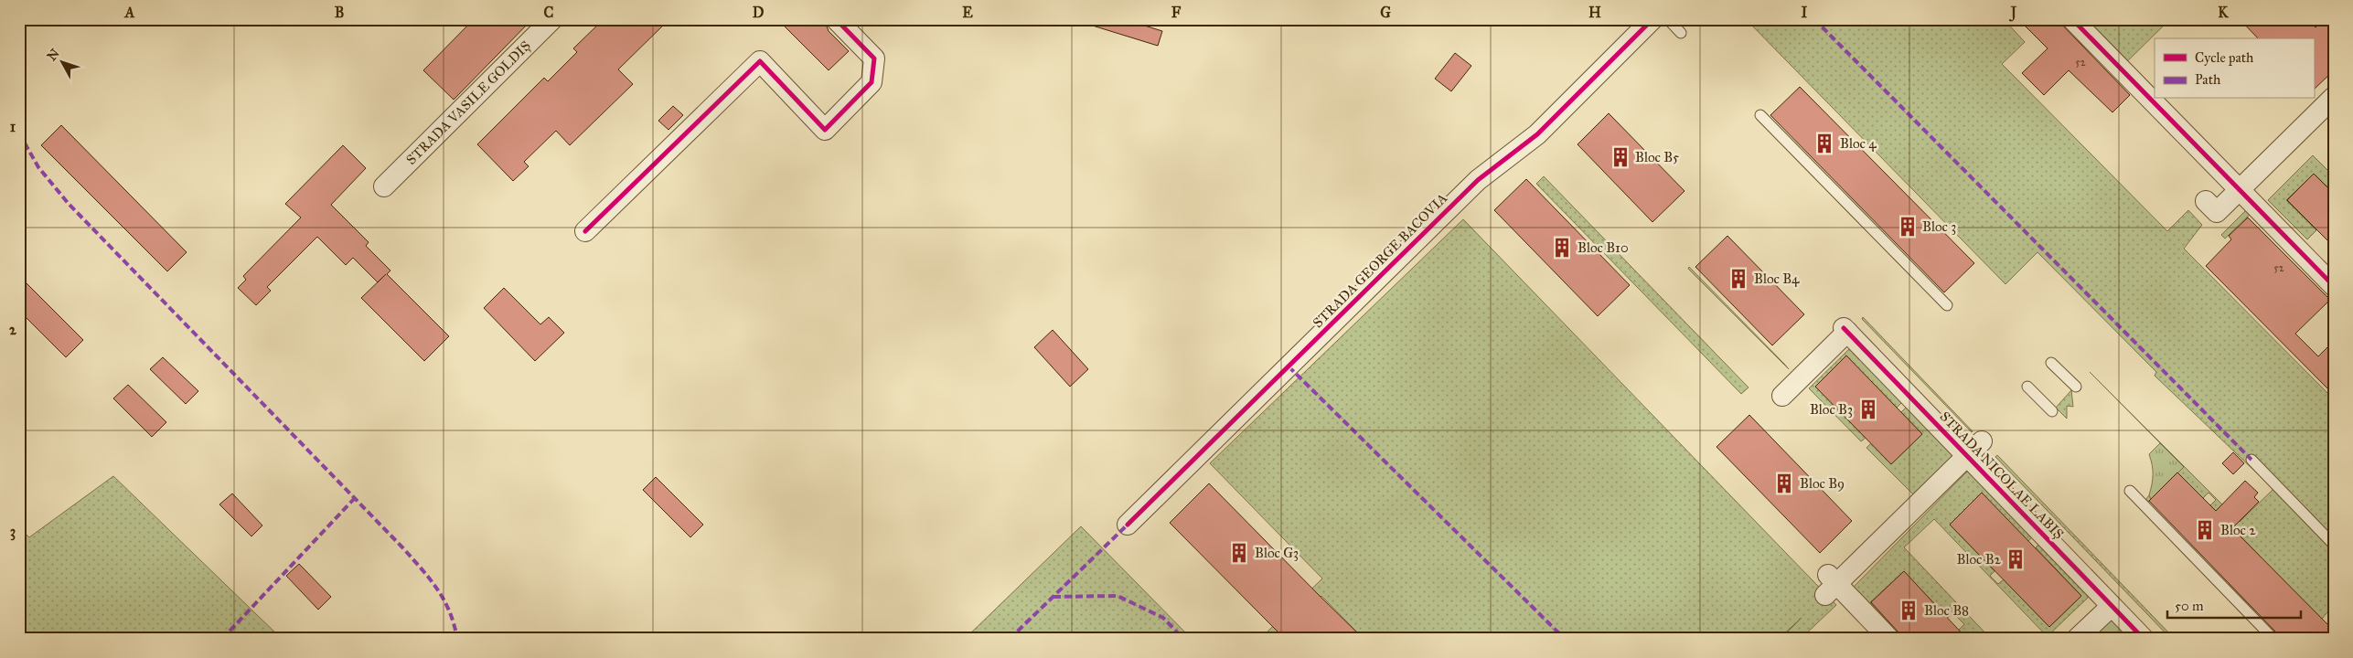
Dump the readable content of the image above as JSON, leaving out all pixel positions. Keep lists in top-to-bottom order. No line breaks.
{"streets":{"street":["STRADA VASILE GOLDIȘ","STRADA GEORGE BACOVIA","STRADA NICOLAE LABIȘ"]},"places":{"building":["Bloc 4","Bloc B5","Bloc 3","Bloc B10","Bloc B4","Bloc B3","Bloc B9","Bloc 2","Bloc G3","Bloc B2","Bloc B8"]},"house_numbers":["52","52"],"legend":["Cycle path","Path"],"scale_bar":"50 m","north":"top left","grid":{"columns":["A","B","C","D","E","F","G","H","I","J","K"],"rows":["1","2","3"]}}
